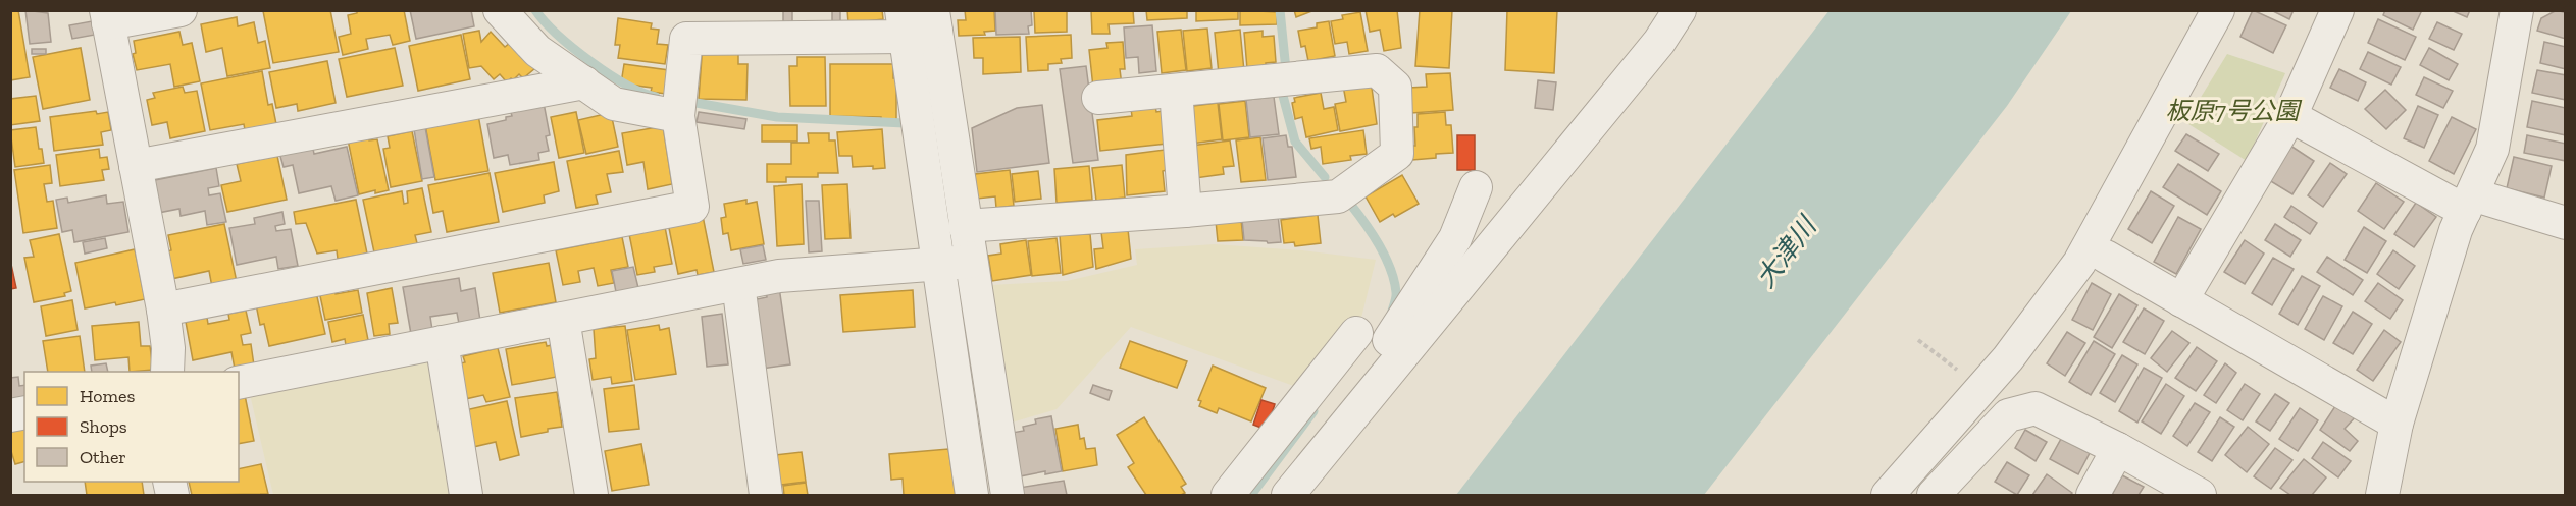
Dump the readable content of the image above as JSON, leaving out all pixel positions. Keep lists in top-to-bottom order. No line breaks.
{"water":["大津川"],"parks":["板原7号公園"],"legend":["Homes","Shops","Other"]}
